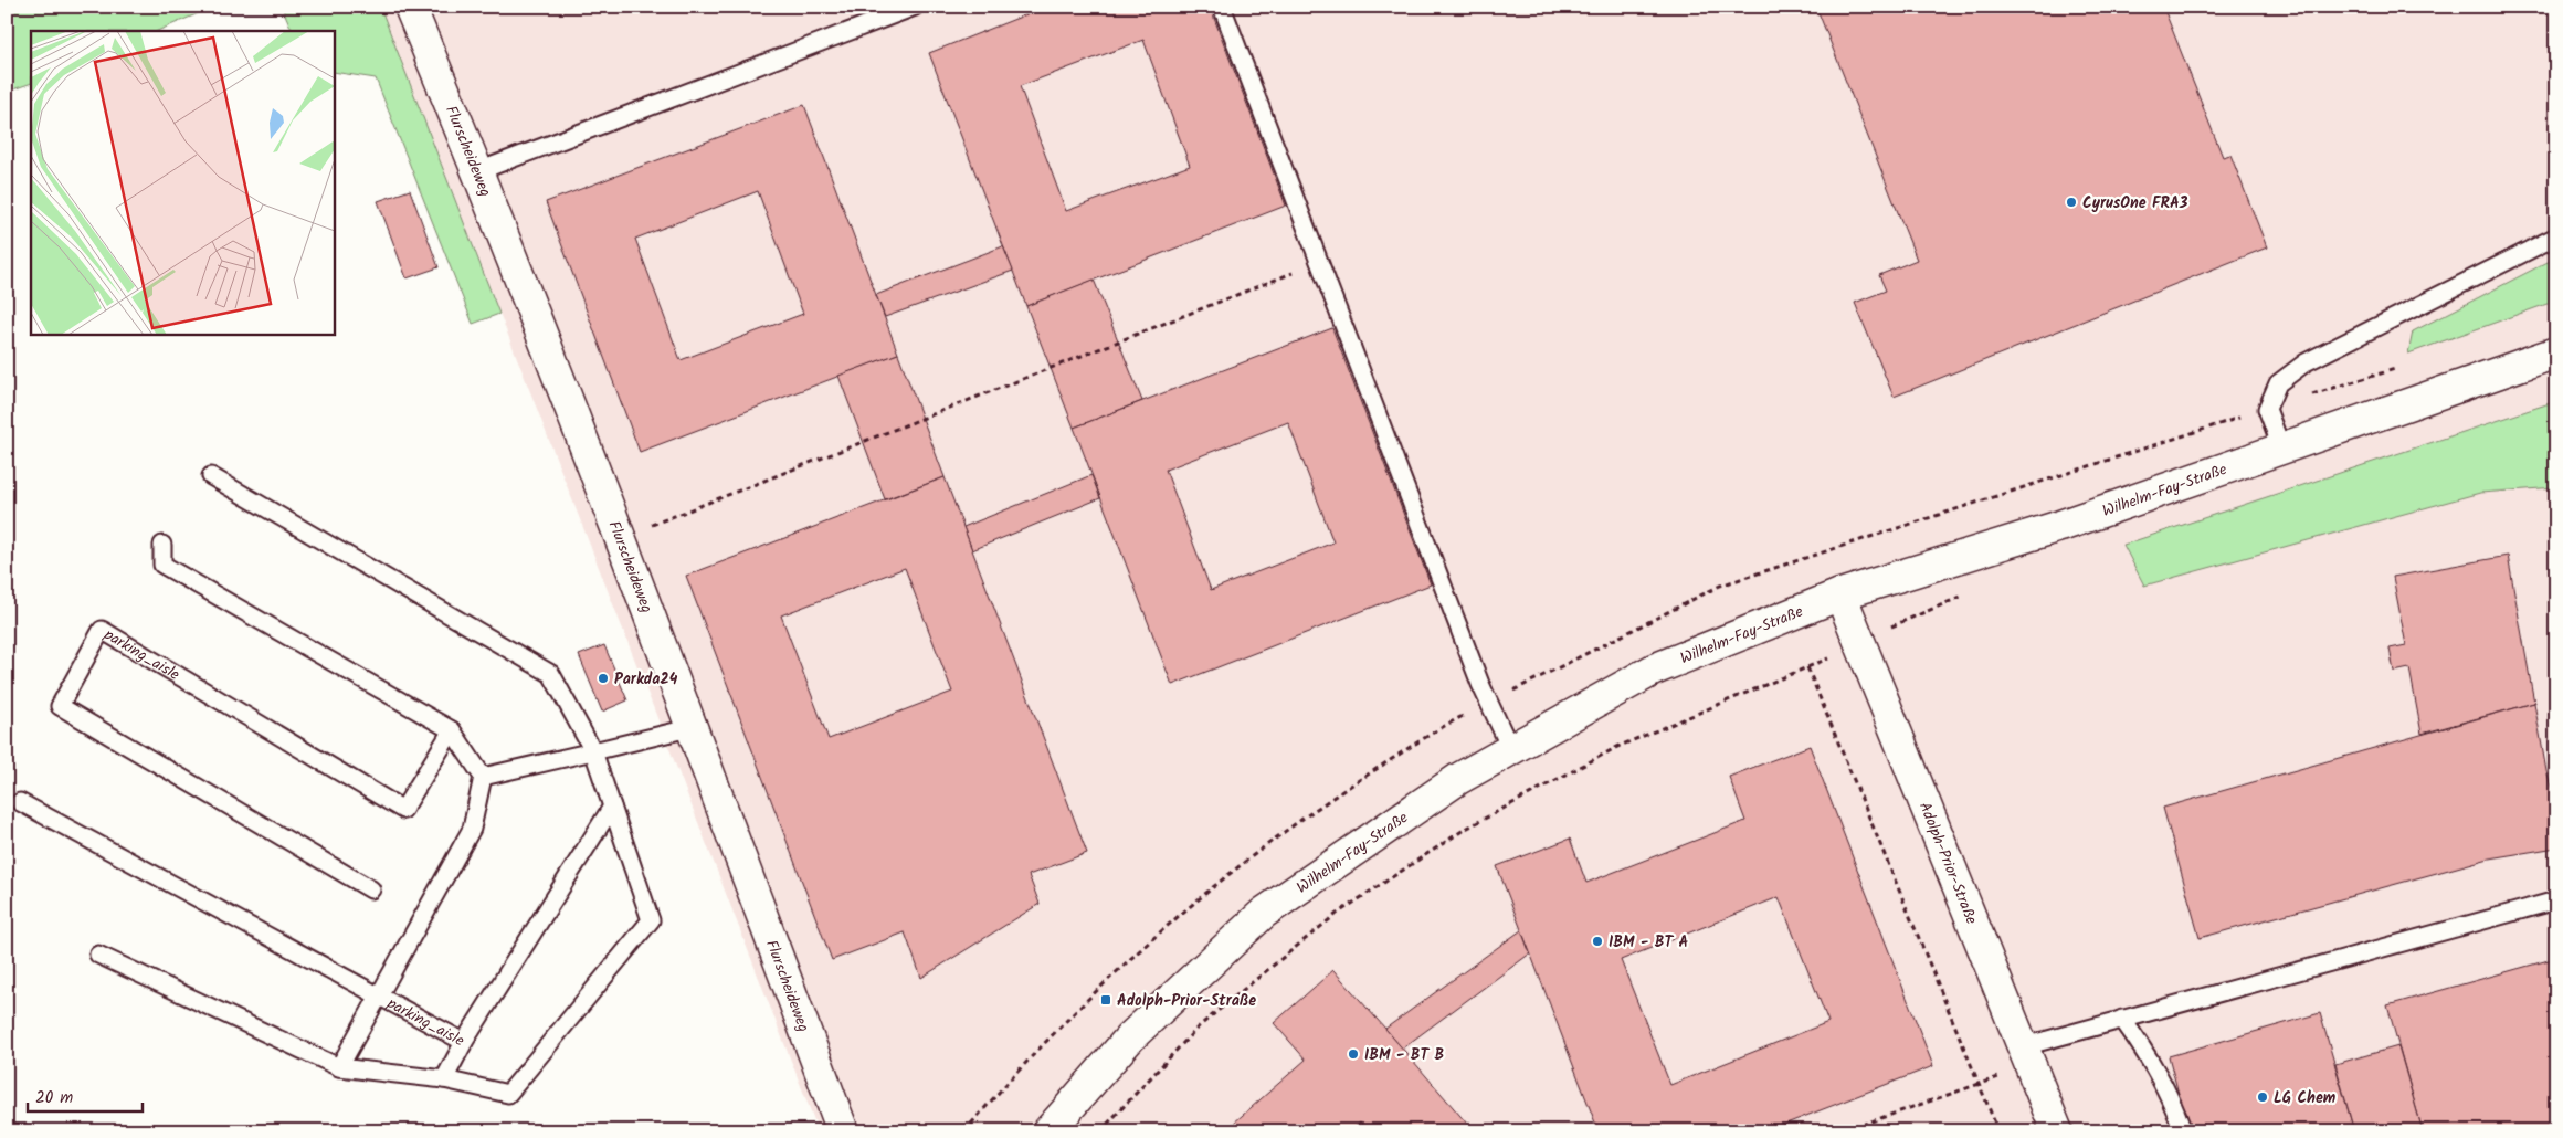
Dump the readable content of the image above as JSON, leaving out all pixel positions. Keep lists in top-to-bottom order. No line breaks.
{"streets":{"street":["Flurscheideweg","Wilhelm-Fay-Straße","Adolph-Prior-Straße"],"lane":["parking_aisle"]},"crossings":[["Wilhelm-Fay-Straße","Adolph-Prior-Straße"]],"places":{"other":["CyrusOne FRA3","Parkda24","IBM - BT A","IBM - BT B","LG Chem"],"transit":["Adolph-Prior-Straße"]},"scale_bar":"20 m"}
